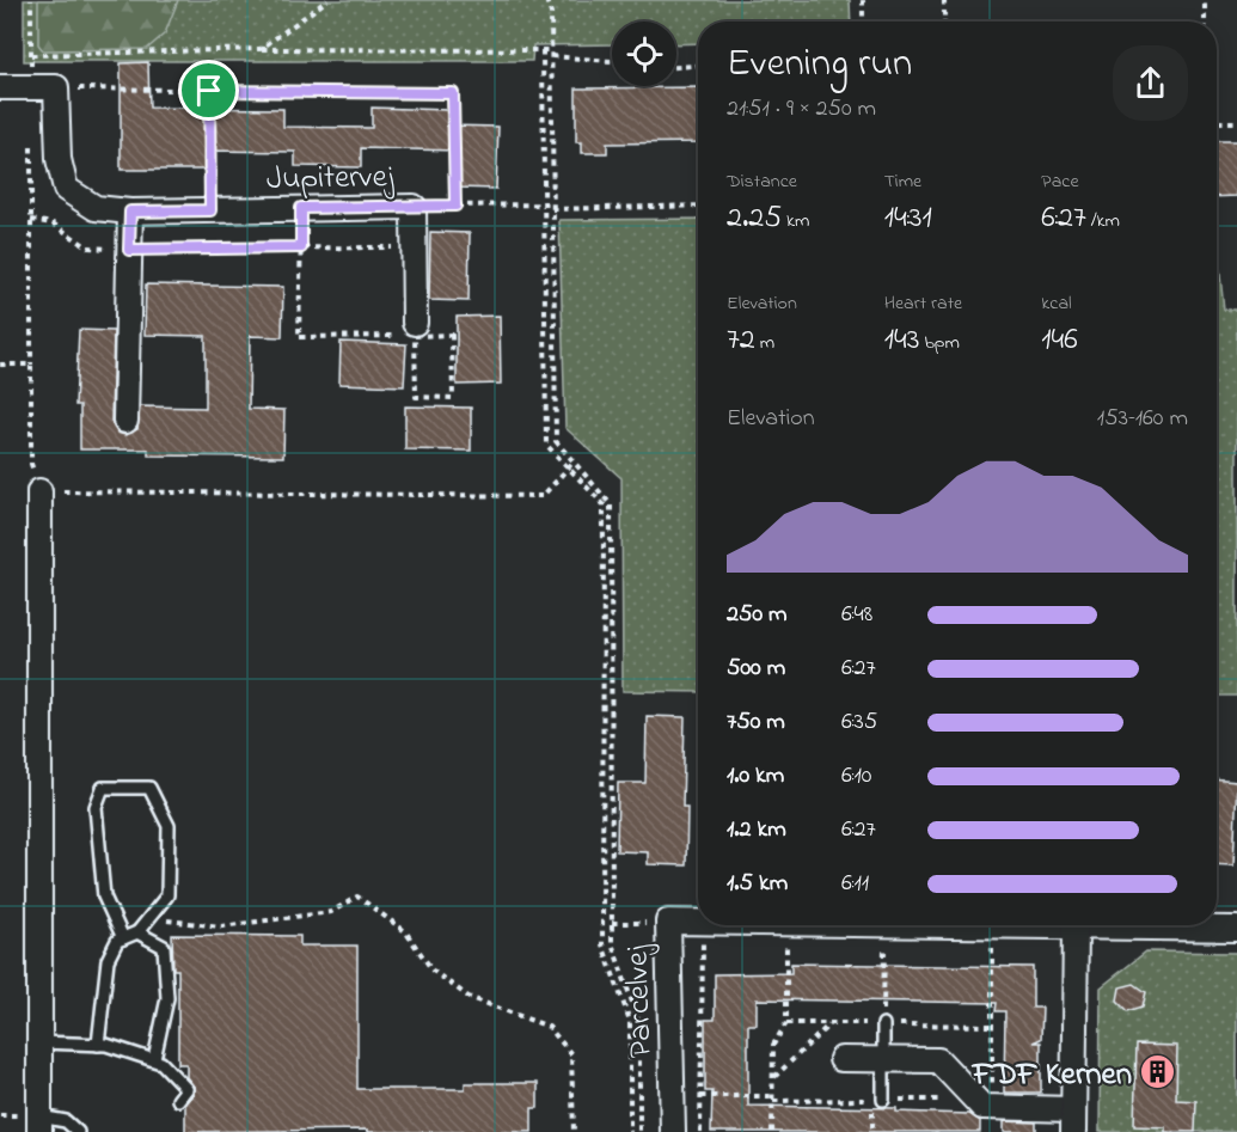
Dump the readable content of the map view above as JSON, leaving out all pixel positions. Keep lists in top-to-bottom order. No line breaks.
{"streets":{"street":["Jupitervej","Parcelvej"]},"places":{"building":["FDF Kernen"]},"page":{"heading":["Evening run","21:51 · 9 × 250 m"],"stats":[["Distance","2.25 km"],["Time","14:31"],["Pace","6:27 /km"],["Elevation","72 m"],["Heart rate","143 bpm"],["kcal","146"]],"chart":["Elevation","153–160 m"],"list":[{"name":"250 m","note":"6:48"},{"name":"500 m","note":"6:27"},{"name":"750 m","note":"6:35"},{"name":"1.0 km","note":"6:10"},{"name":"1.2 km","note":"6:27"},{"name":"1.5 km","note":"6:11"}]}}
